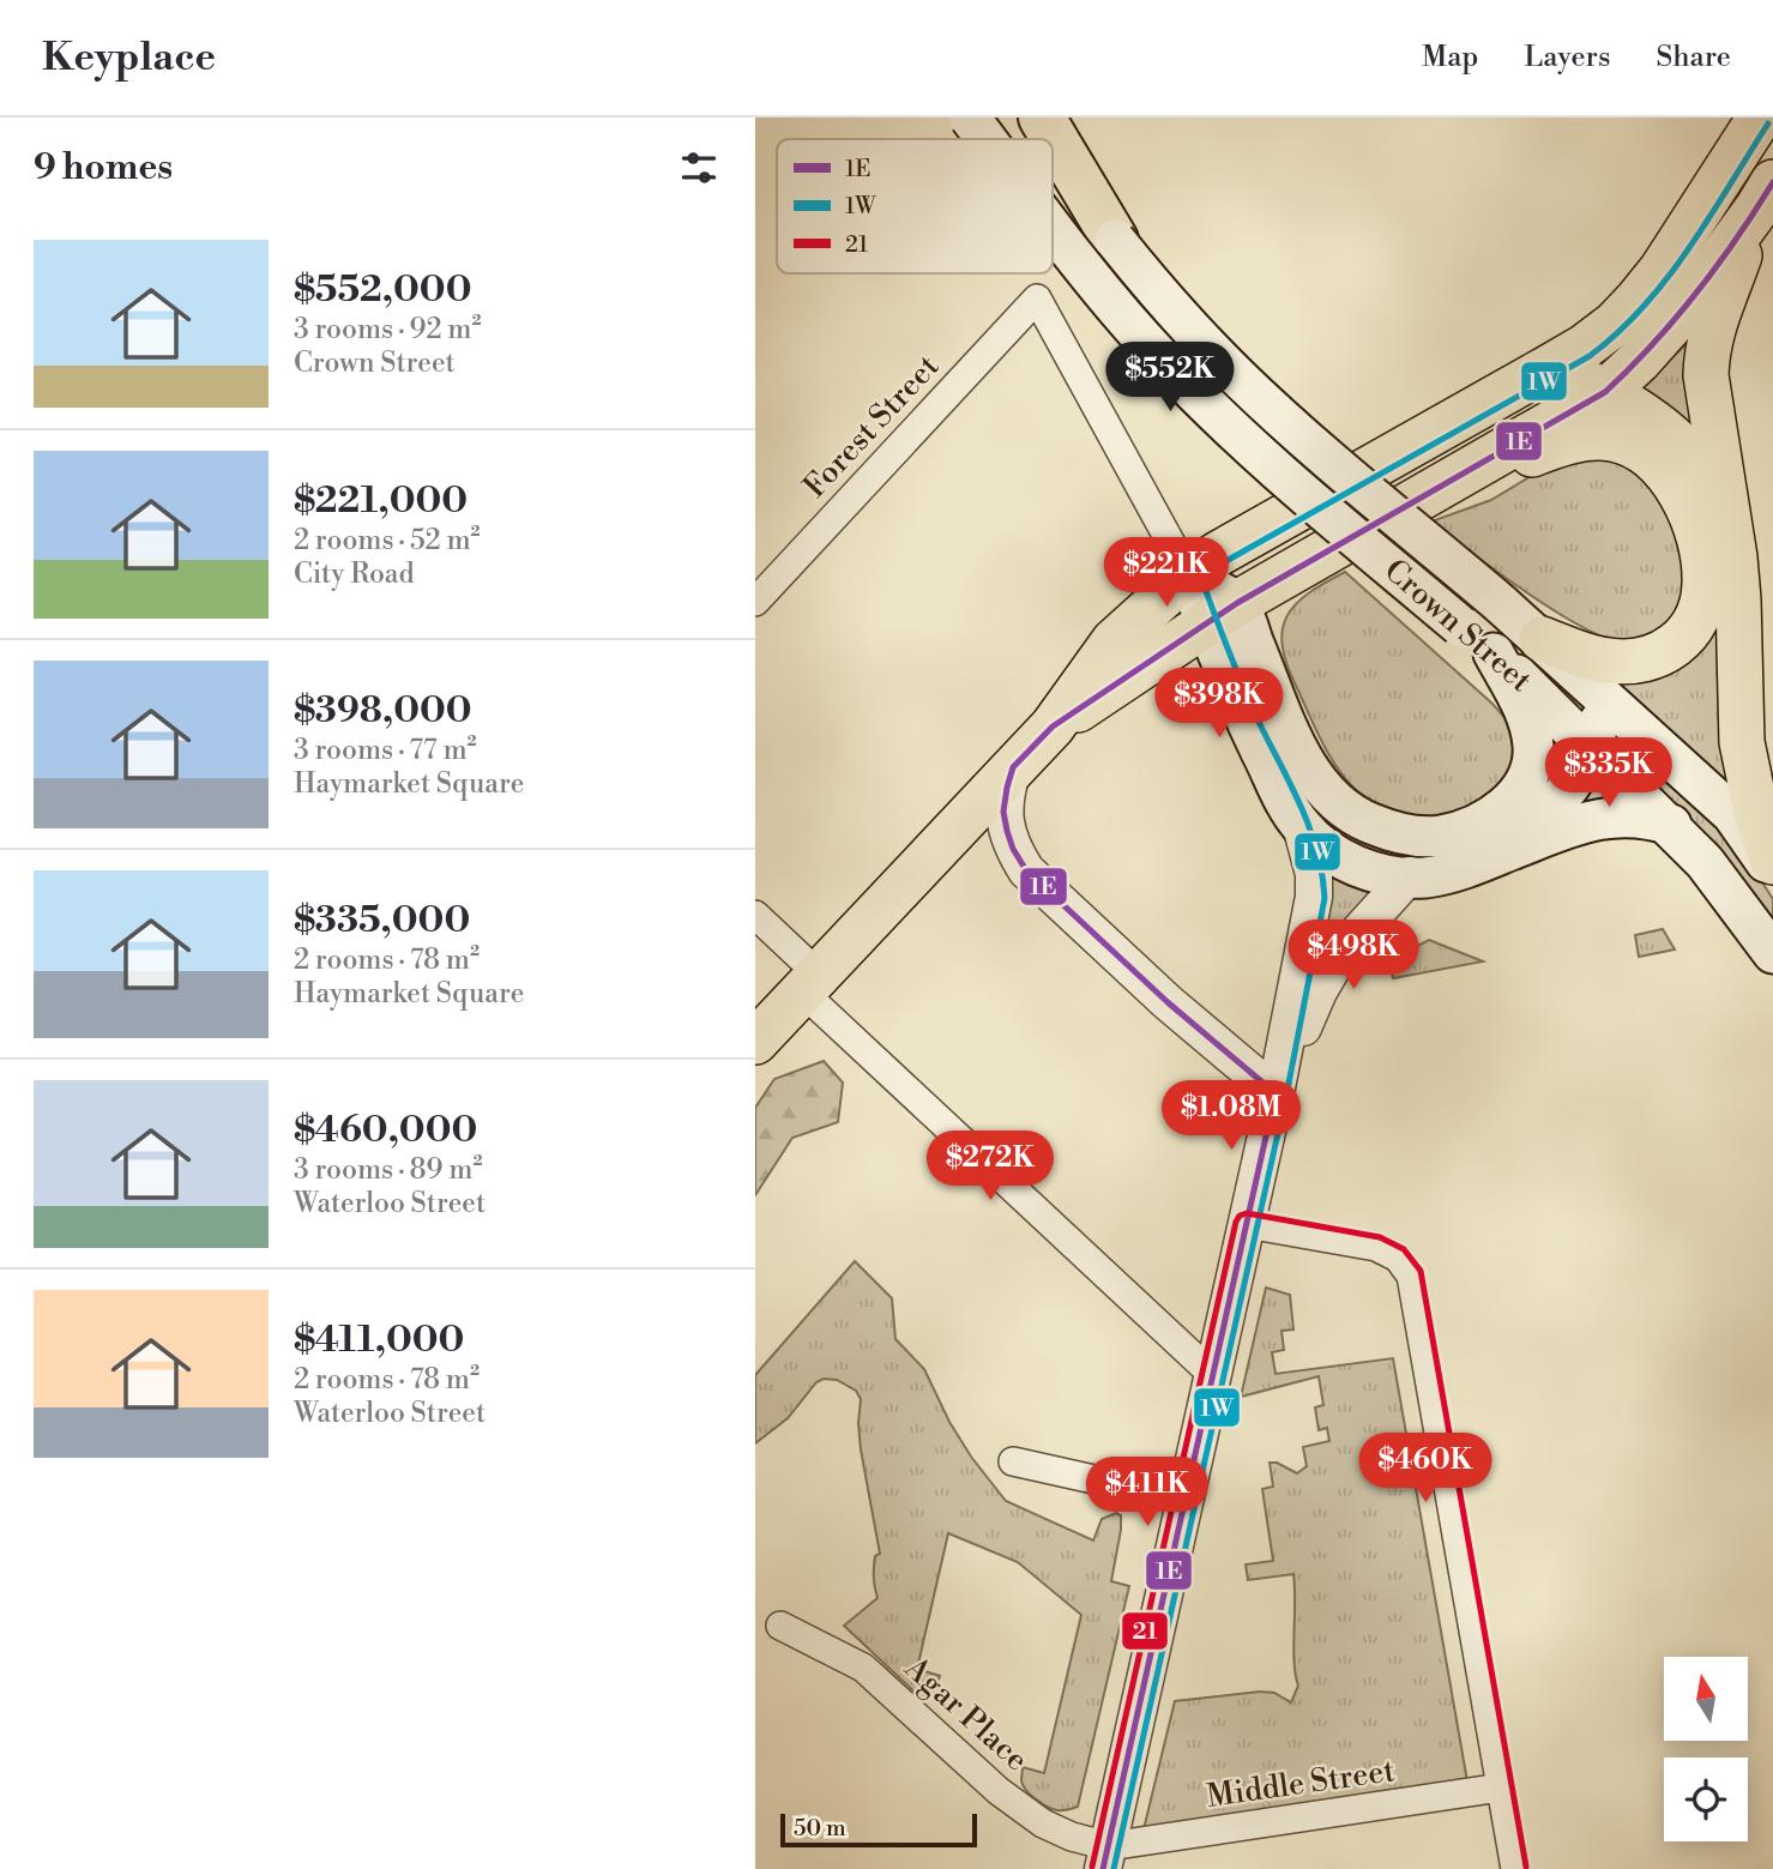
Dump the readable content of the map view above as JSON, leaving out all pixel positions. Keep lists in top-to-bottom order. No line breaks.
{"streets":{"main road":["Crown Street"],"street":["Forest Street","Agar Place","Middle Street"]},"crossings":[["Agar Place","Middle Street"]],"lines":["transit line 1W","transit line 1E","transit line 21"],"legend":["1E","1W","21"],"scale_bar":"50 m","north":"top","page":{"header":"Keyplace","nav":["Map","Layers","Share"],"heading":"9 homes","list":[{"name":"$552,000","note":"3 rooms · 92 m² · Crown Street"},{"name":"$221,000","note":"2 rooms · 52 m² · City Road"},{"name":"$398,000","note":"3 rooms · 77 m² · Haymarket Square"},{"name":"$335,000","note":"2 rooms · 78 m² · Haymarket Square"},{"name":"$460,000","note":"3 rooms · 89 m² · Waterloo Street"},{"name":"$411,000","note":"2 rooms · 78 m² · Waterloo Street"}],"price":["$552K","$221K","$398K","$335K","$498K","$1.08M","$272K","$460K","$411K"],"scale":"50 m"}}
